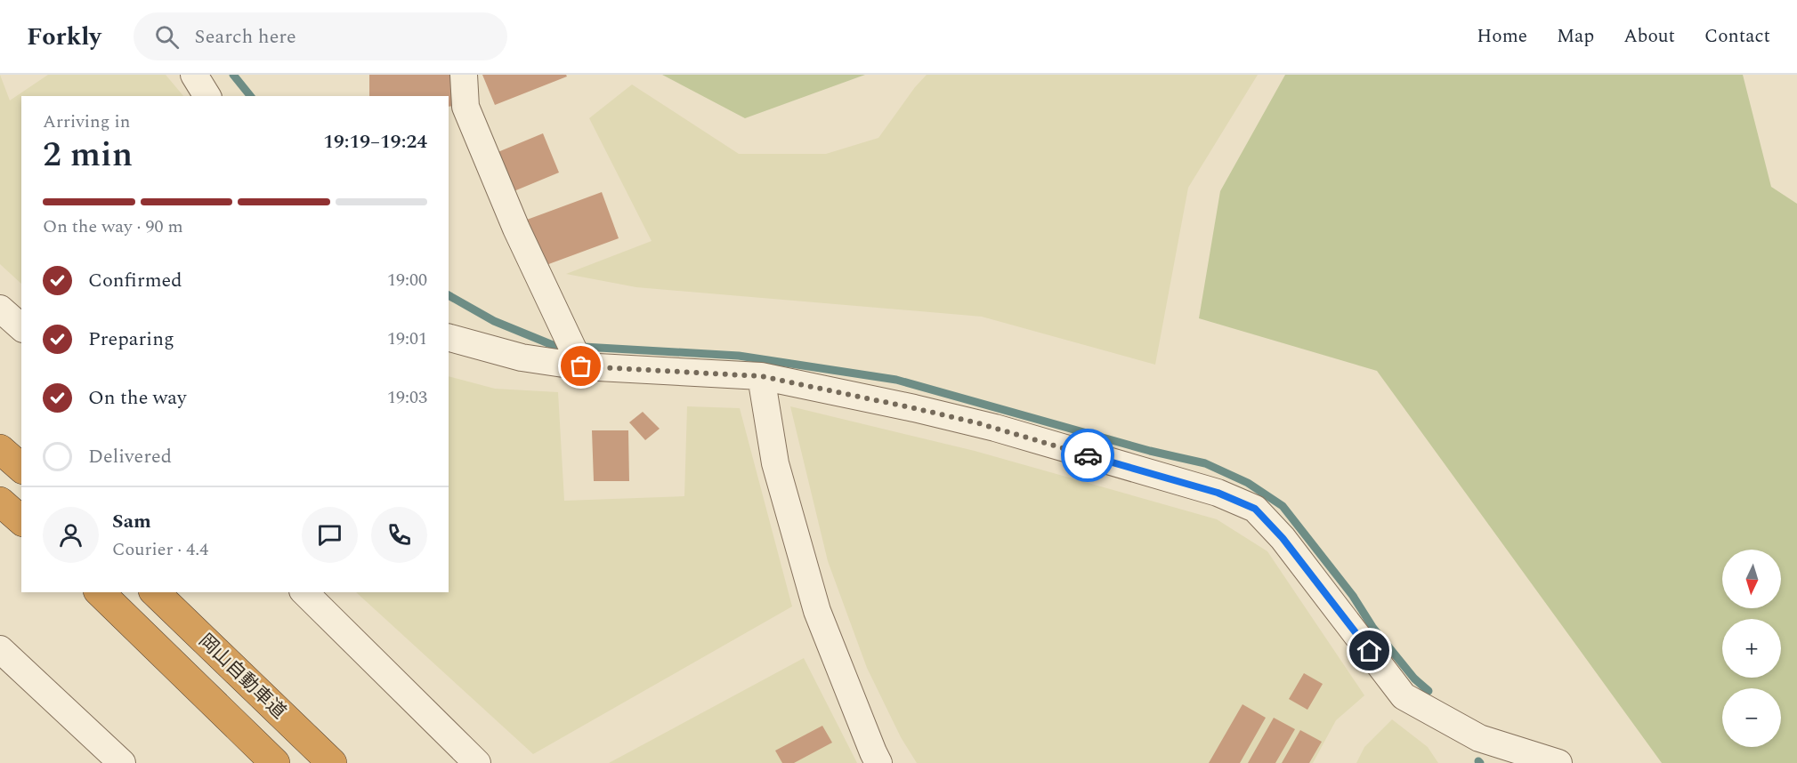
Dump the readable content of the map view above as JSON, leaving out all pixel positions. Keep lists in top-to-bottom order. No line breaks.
{"streets":{"highway":["岡山自動車道"]},"north":"bottom","page":{"header":"Forkly","search":"Search here","nav":["Home","Map","About","Contact"],"heading":["2 min","Arriving in","19:19–19:24"],"panel":["Sam","Courier · 4.4"],"bar":"On the way · 90 m","list":[["Confirmed","19:00"],["Preparing","19:01"],["On the way","19:03"],"Delivered"],"map_buttons":["+","−"]}}
